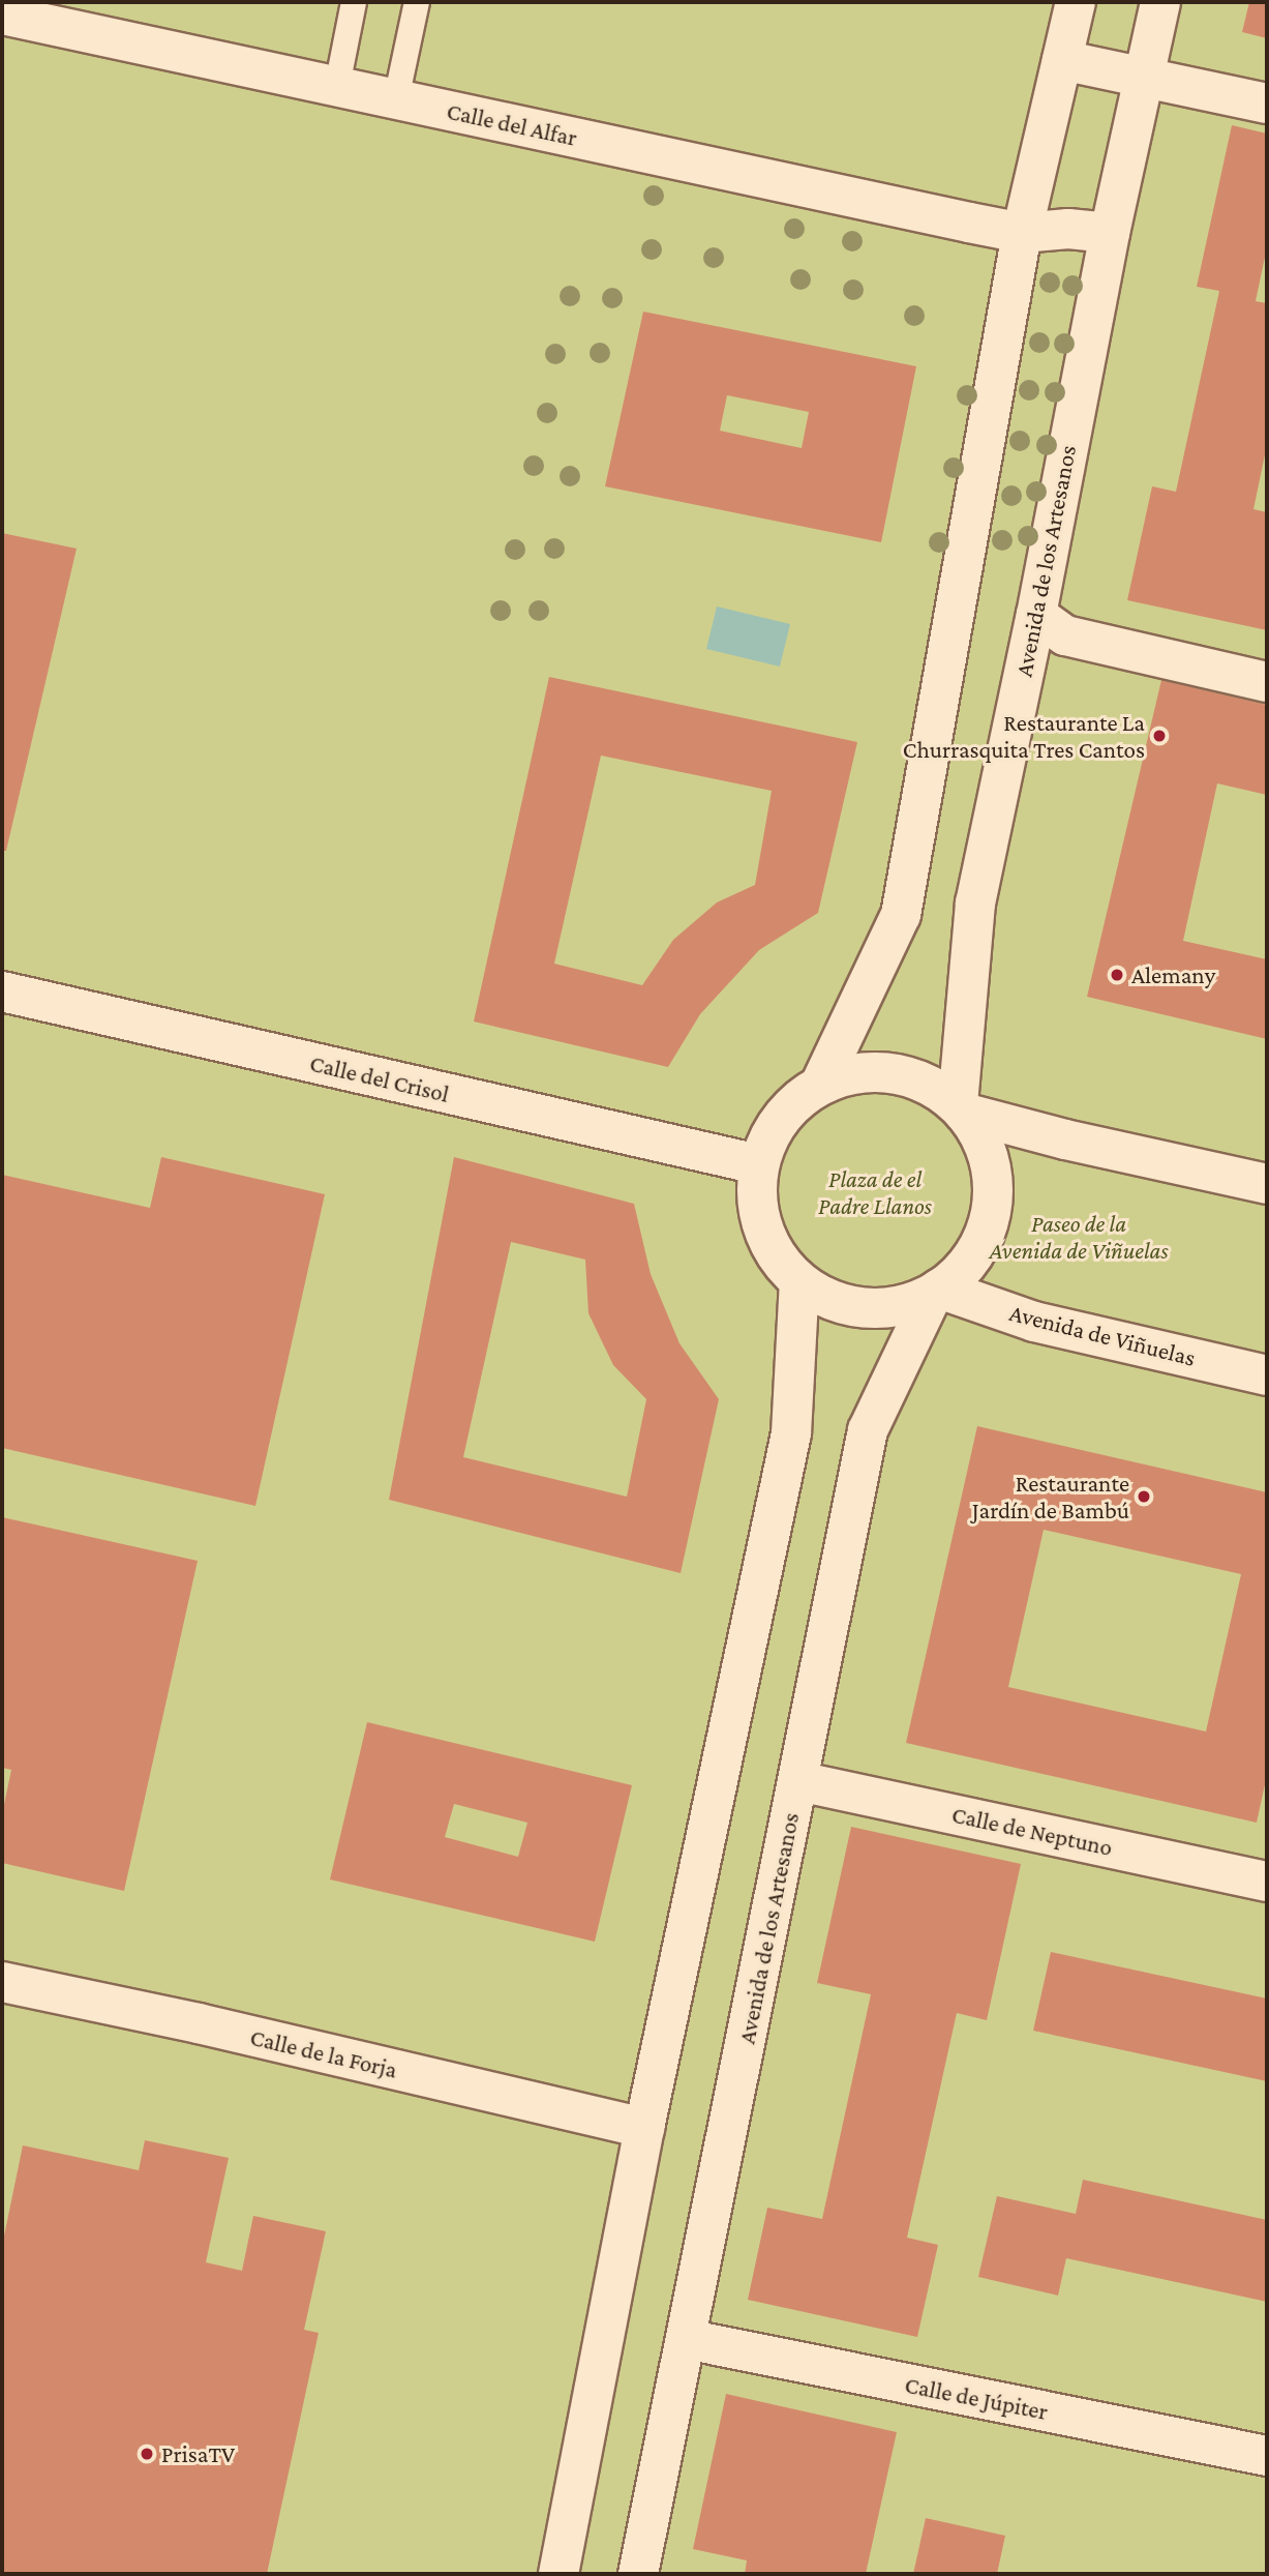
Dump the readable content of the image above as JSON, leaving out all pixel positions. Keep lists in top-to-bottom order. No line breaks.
{"streets":{"street":["Calle del Alfar","Avenida de los Artesanos","Calle del Crisol","Avenida de Viñuelas","Calle de Neptuno","Calle de la Forja","Calle de Júpiter"]},"crossings":[["Avenida de los Artesanos","Calle del Crisol"],["Avenida de los Artesanos","Avenida de Viñuelas"],["Avenida de los Artesanos","Calle de Neptuno"],["Avenida de los Artesanos","Calle de Júpiter"],["Calle del Crisol","Avenida de Viñuelas"]],"parks":["Plaza de el Padre Llanos","Paseo de la Avenida de Viñuelas"],"places":["Restaurante La Churrasquita Tres Cantos","Alemany","Restaurante Jardín de Bambú","PrisaTV"]}
